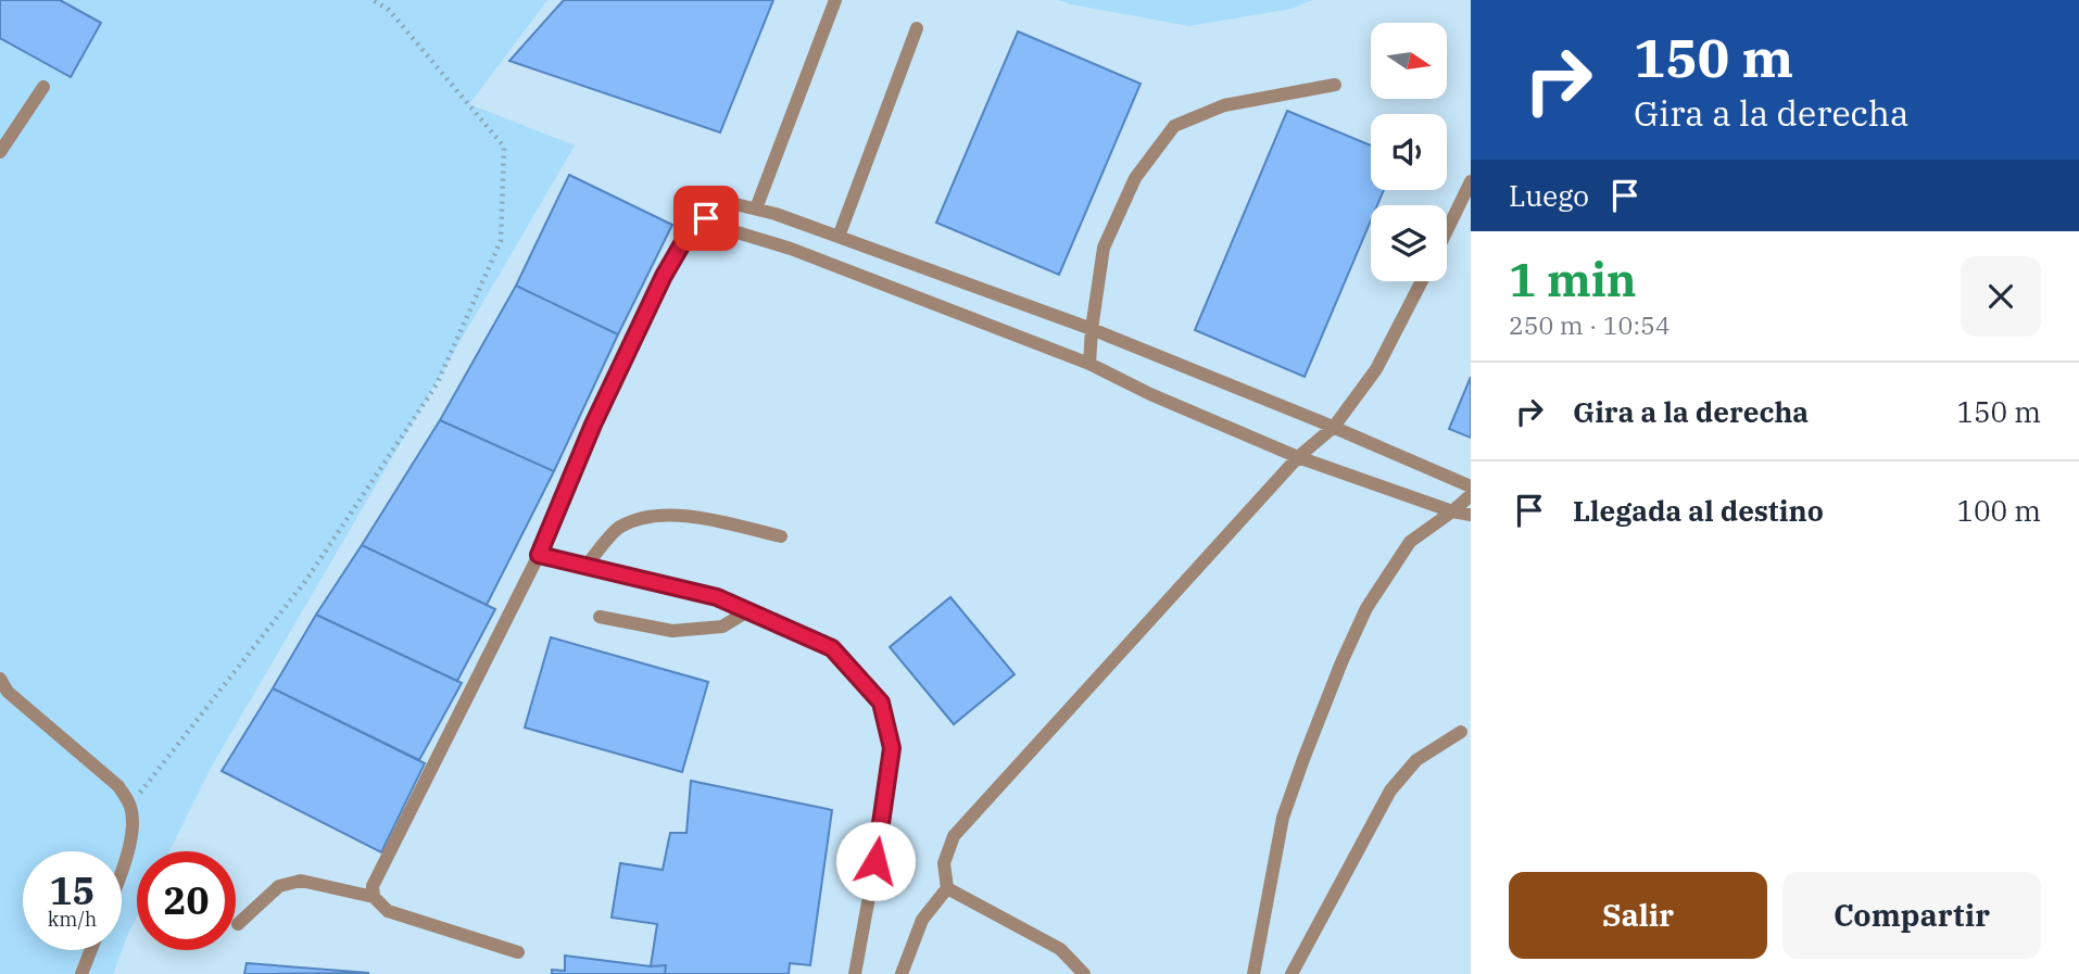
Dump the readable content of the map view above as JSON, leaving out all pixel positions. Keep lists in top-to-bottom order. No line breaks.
{"north":"right","page":{"turn":["150 m","Gira a la derecha"],"then":"Luego","heading":["1 min","250 m · 10:54"],"list":[{"name":"Gira a la derecha","value":"150 m"},{"name":"Llegada al destino","value":"100 m"}],"speed":"15 km/h","limit":"20","buttons":["Salir","Compartir"]}}
